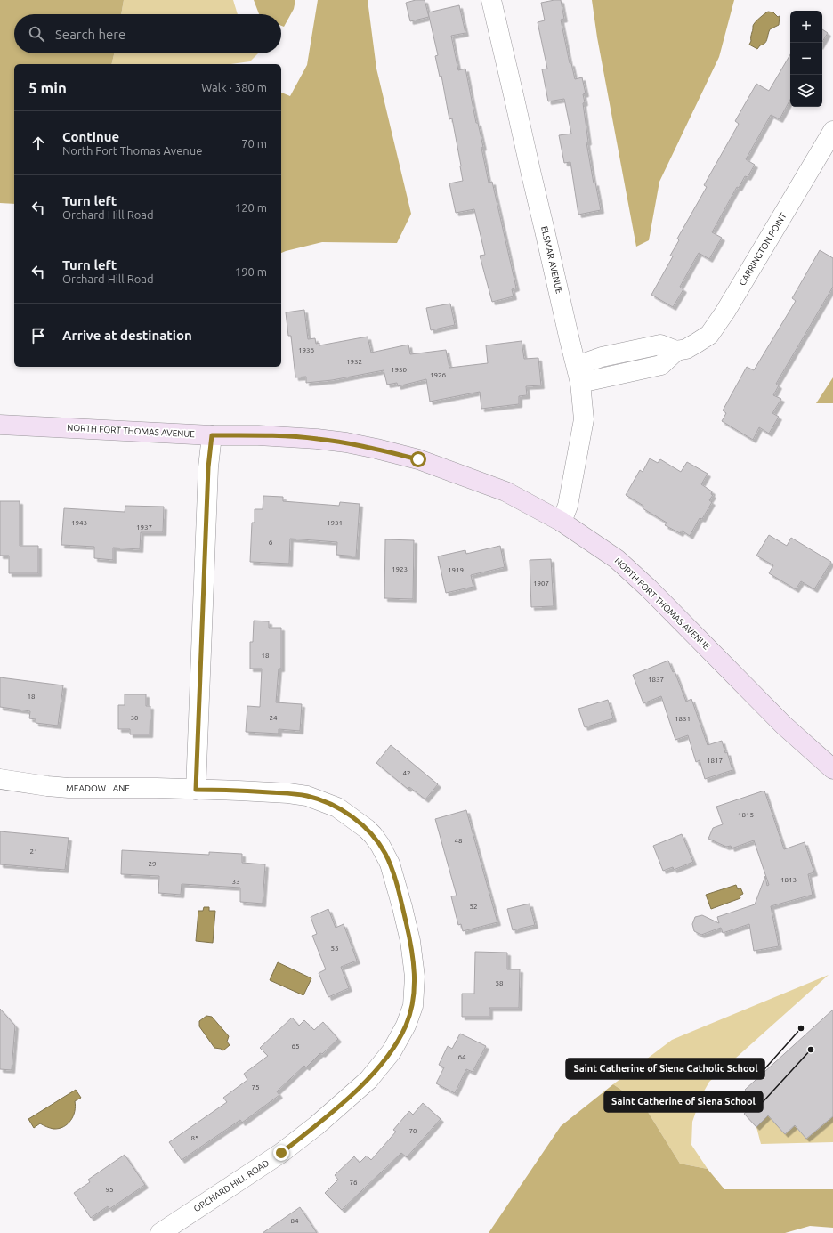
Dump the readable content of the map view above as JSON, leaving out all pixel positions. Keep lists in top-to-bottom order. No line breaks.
{"streets":{"street":["CARRINGTON POINT","ELSMAR AVENUE","NORTH FORT THOMAS AVENUE","MEADOW LANE","ORCHARD HILL ROAD"]},"crossings":[["CARRINGTON POINT","ELSMAR AVENUE"],["ELSMAR AVENUE","NORTH FORT THOMAS AVENUE"],["MEADOW LANE","ORCHARD HILL ROAD"]],"places":["Saint Catherine of Siena Catholic School","Saint Catherine of Siena School"],"house_numbers":["1936","1932","1930","1926","1943","1931","1937","6","1923","1919","1907","18","1837","18","30","24","1831","1817","42","1815","48","21","29","1813","33","52","55","58","65","64","75","70","85","76","95","84"],"page":{"map_buttons":["+","−"],"search":"Search here","heading":["5 min","Walk · 380 m"],"list":[["Continue","North Fort Thomas Avenue","70 m"],["Turn left","Orchard Hill Road","120 m"],["Turn left","Orchard Hill Road","190 m"],"Arrive at destination"]}}
